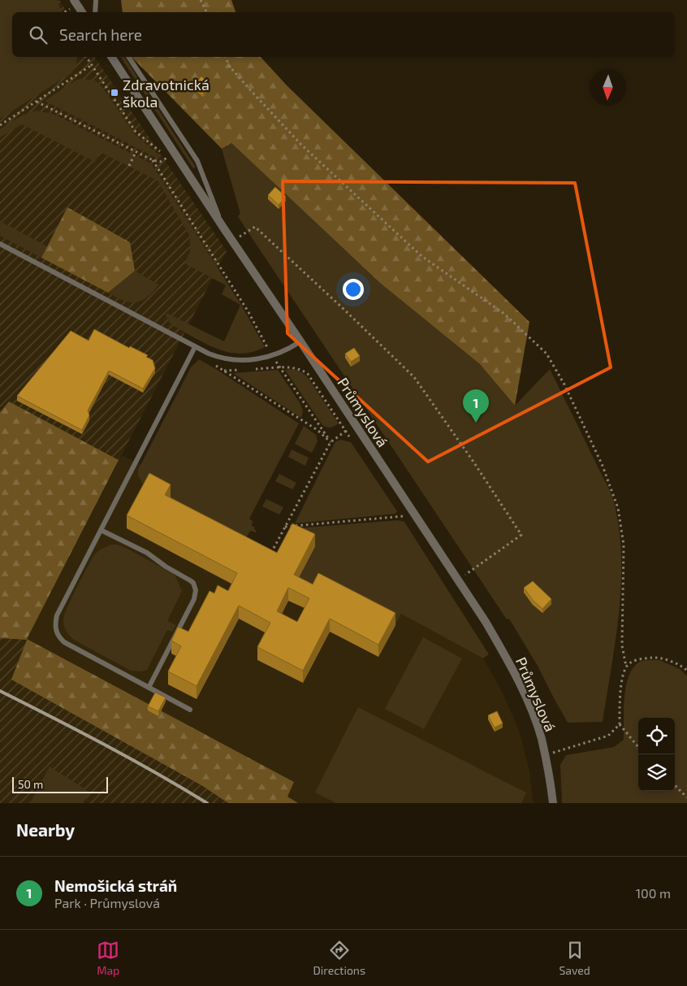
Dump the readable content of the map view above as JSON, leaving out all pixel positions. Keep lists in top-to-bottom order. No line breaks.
{"streets":{"street":["Průmyslová"]},"places":{"transit":["Zdravotnická škola"]},"scale_bar":"50 m","north":"bottom","page":{"search":"Search here","pins":"1","scale":"50 m","heading":"Nearby","list":[{"mark":"1","name":"Nemošická stráň","note":"Park · Průmyslová","value":"100 m"}],"nav":["Map","Directions","Saved"]}}
